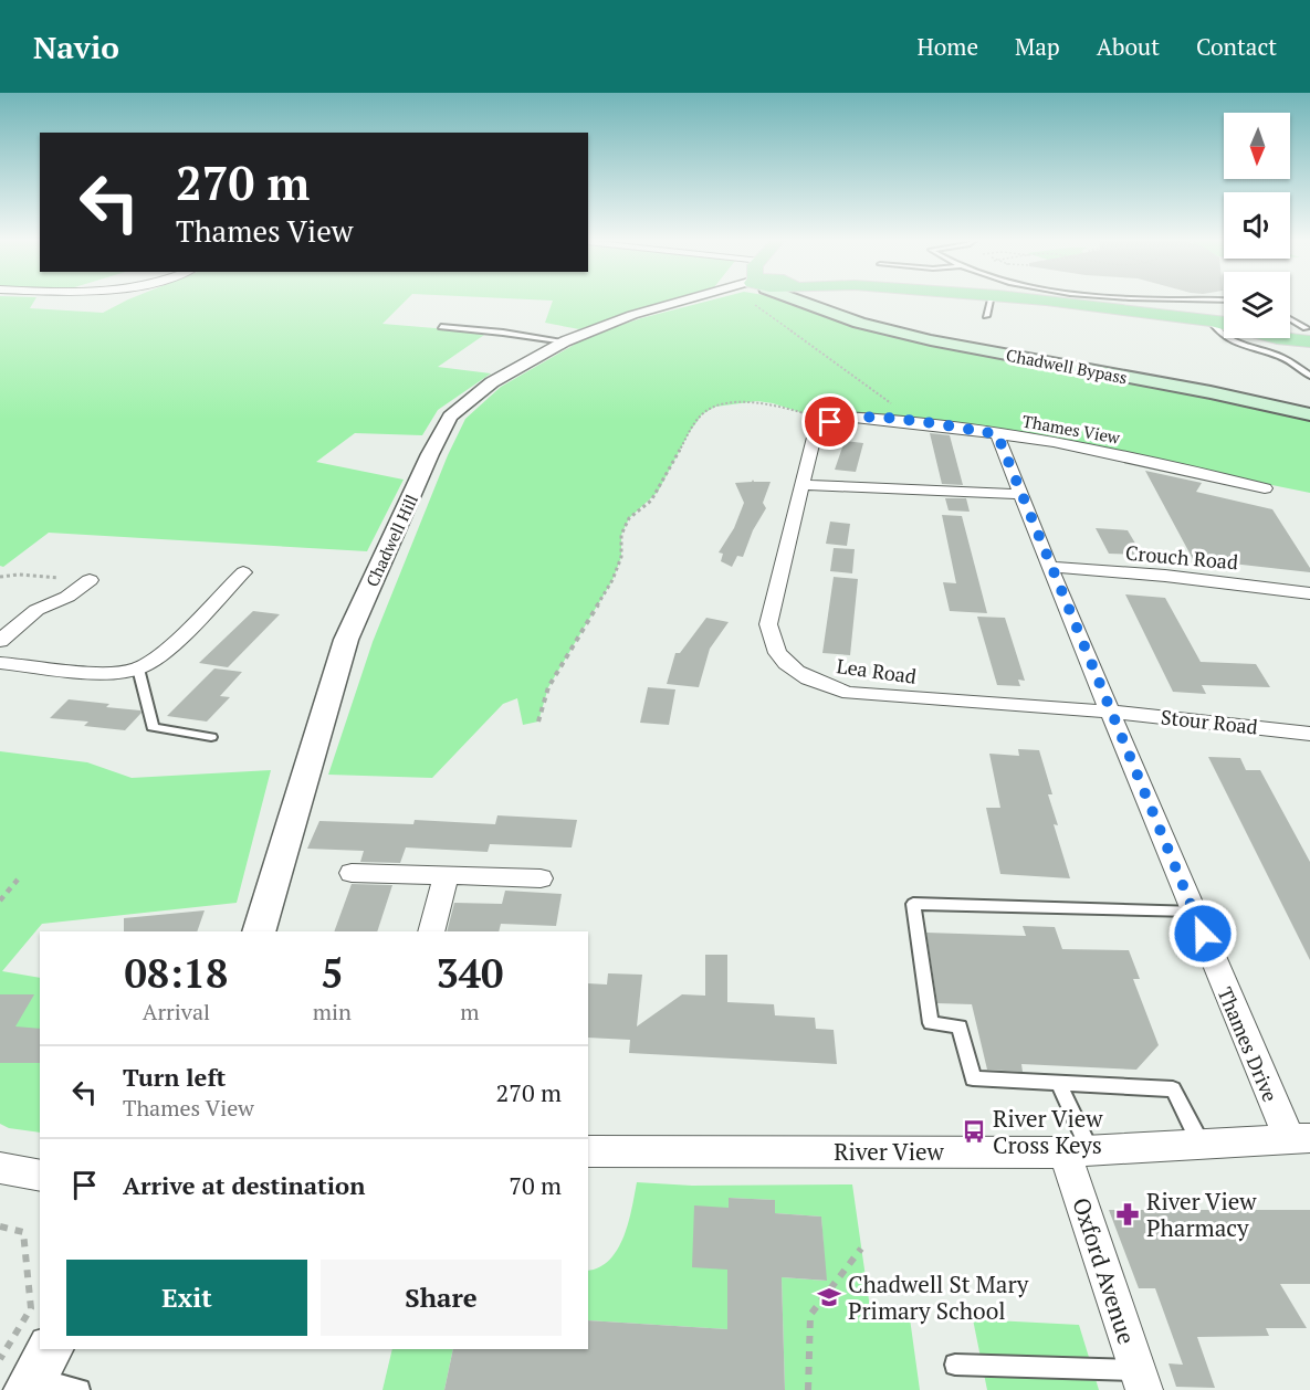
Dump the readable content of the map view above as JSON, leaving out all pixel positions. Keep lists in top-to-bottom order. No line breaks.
{"streets":{"main road":["Chadwell Bypass"],"street":["Thames View","Chadwell Hill","Crouch Road","Lea Road","Stour Road","Thames Drive","River View","Oxford Avenue"]},"crossings":[["Thames View","Lea Road"],["Thames View","Thames Drive"],["Crouch Road","Thames Drive"],["Lea Road","Stour Road"],["Lea Road","Thames Drive"],["Stour Road","Thames Drive"],["Thames Drive","River View"],["River View","Oxford Avenue"]],"places":{"bus stop":["River View Cross Keys"],"pharmacy":["River View Pharmacy"],"school or university":["Chadwell St Mary Primary School"]},"north":"bottom","page":{"header":"Navio","nav":["Home","Map","About","Contact"],"turn":["270 m","Thames View"],"eta":["08:18","Arrival","5","min","340","m"],"list":[{"name":"Turn left","note":"Thames View","value":"270 m"},{"name":"Arrive at destination","value":"70 m"}],"buttons":["Exit","Share"]}}
